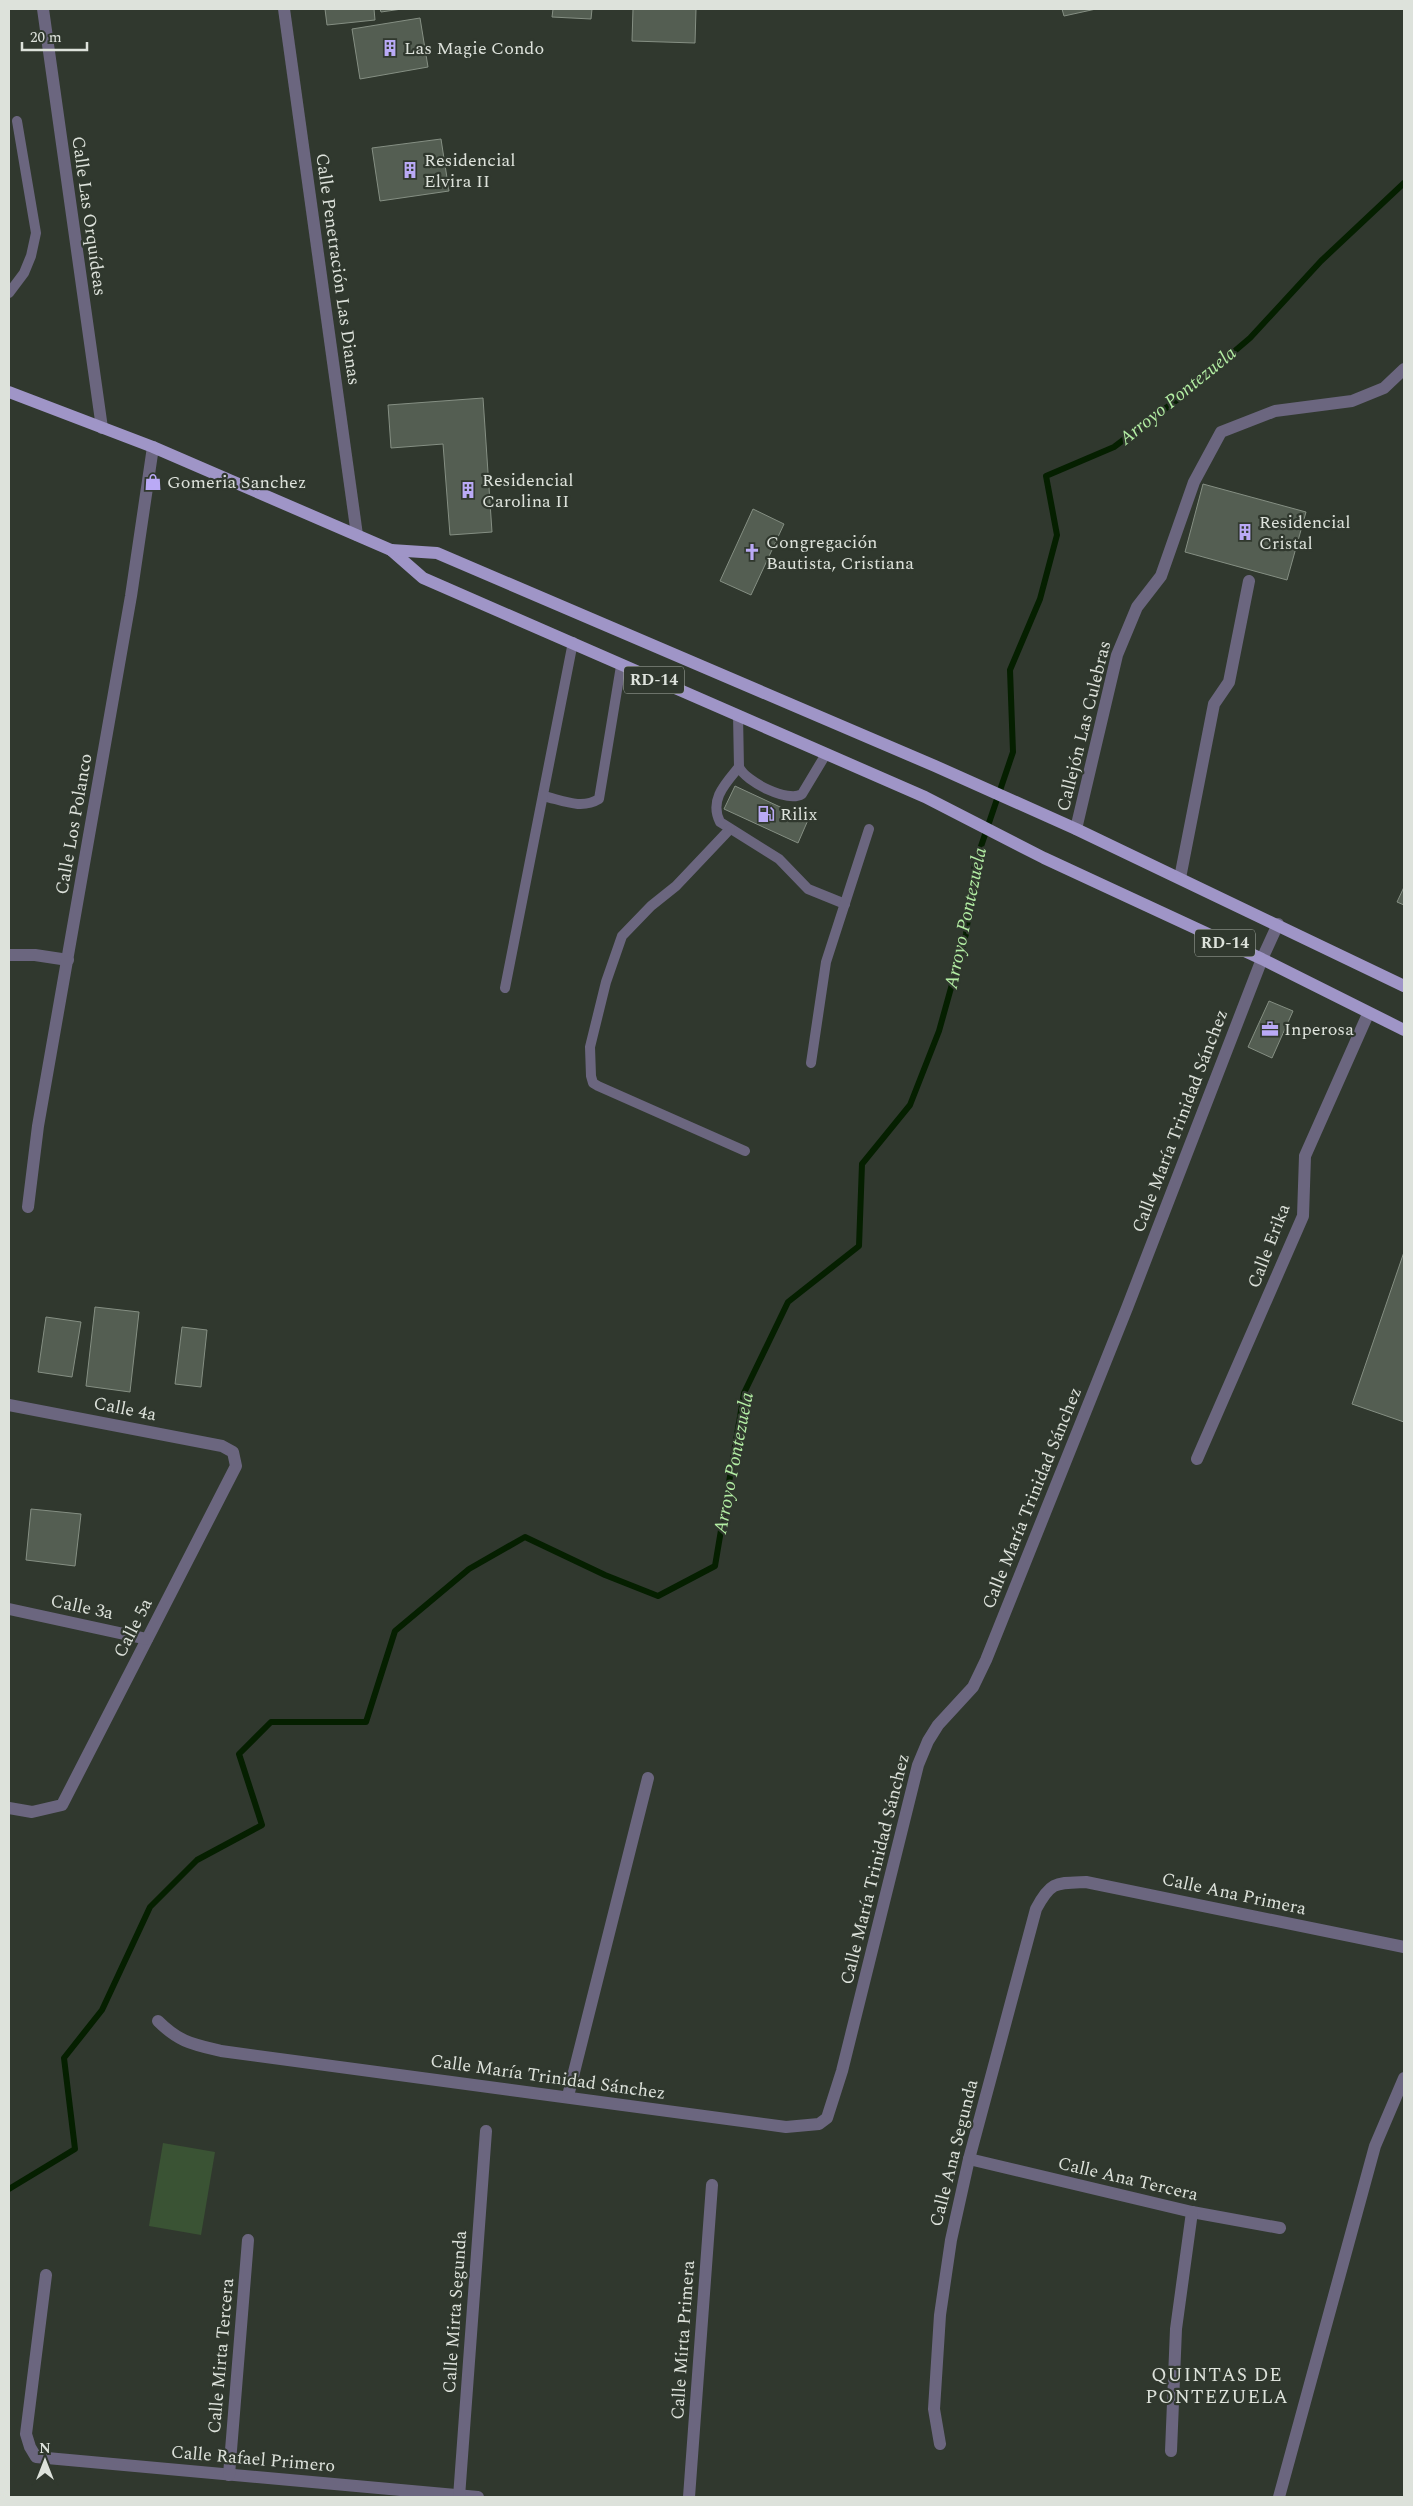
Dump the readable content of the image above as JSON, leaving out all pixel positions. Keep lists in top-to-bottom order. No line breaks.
{"streets":{"main road":["RD-14"],"street":["Calle Las Orquídeas","Calle Penetración Las Dianas","Callejón Las Culebras","Calle Los Polanco","Calle María Trinidad Sánchez","Calle Erika","Calle 4a","Calle 3a","Calle 5a","Calle Ana Primera","Calle Ana Segunda","Calle Ana Tercera","Calle Mirta Segunda","Calle Mirta Primera","Calle Mirta Tercera","Calle Rafael Primero"]},"crossings":[["Calle Las Orquídeas","RD-14"],["Calle Penetración Las Dianas","RD-14"],["RD-14","Callejón Las Culebras"],["RD-14","Calle Los Polanco"],["RD-14","Calle María Trinidad Sánchez"],["RD-14","Calle Erika"],["Calle 4a","Calle 5a"],["Calle 3a","Calle 5a"],["Calle Ana Primera","Calle Ana Segunda"],["Calle Ana Segunda","Calle Ana Tercera"],["Calle Mirta Segunda","Calle Rafael Primero"],["Calle Mirta Tercera","Calle Rafael Primero"]],"districts":["QUINTAS DE PONTEZUELA"],"water":["Arroyo Pontezuela"],"places":{"building":["Las Magie Condo","Residencial Elvira II","Residencial Carolina II","Residencial Cristal"],"shop":["Gomeria Sanchez"],"church":["Congregación Bautista, Cristiana"],"fuel station":["Rilix"],"office":["Inperosa"]},"scale_bar":"20 m","north":"top"}
